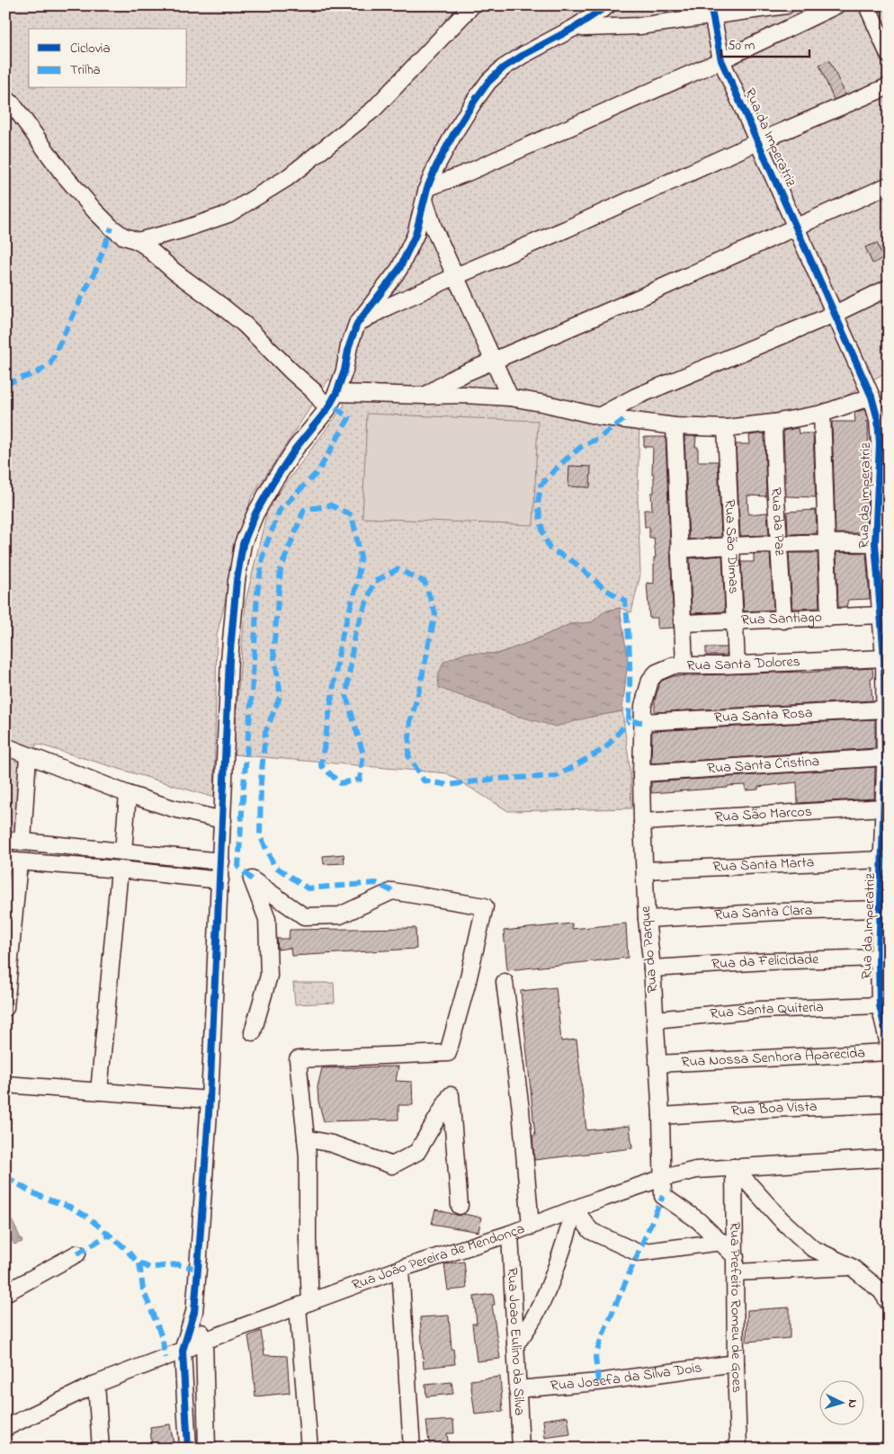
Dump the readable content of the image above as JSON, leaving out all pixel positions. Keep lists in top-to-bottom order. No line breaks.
{"streets":{"street":["Rua da Imperatriz","Rua da Paz","Rua São Dimas","Rua Santiago","Rua Santa Dolores","Rua Santa Rosa","Rua Santa Cristina","Rua São Marcos","Rua Santa Marta","Rua Santa Clara","Rua do Parque","Rua da Felicidade","Rua Santa Quiteria","Rua Nossa Senhora Aparecida","Rua Boa Vista","Rua João Pereira de Mendonça","Rua Prefeito Romeu de Goes","Rua Joao Eulino da Silva","Rua Josefa da Silva Dois"]},"crossings":[["Rua da Imperatriz","Rua Santiago"],["Rua da Imperatriz","Rua Santa Dolores"],["Rua da Imperatriz","Rua Santa Rosa"],["Rua da Imperatriz","Rua Santa Cristina"],["Rua da Imperatriz","Rua São Marcos"],["Rua da Imperatriz","Rua Santa Marta"],["Rua da Imperatriz","Rua Santa Clara"],["Rua da Imperatriz","Rua da Felicidade"],["Rua da Imperatriz","Rua Santa Quiteria"],["Rua da Paz","Rua Santiago"],["Rua São Dimas","Rua Santiago"],["Rua São Dimas","Rua Santa Dolores"],["Rua Santa Dolores","Rua Santa Rosa"],["Rua Santa Dolores","Rua do Parque"],["Rua Santa Rosa","Rua do Parque"],["Rua Santa Cristina","Rua do Parque"],["Rua São Marcos","Rua do Parque"],["Rua Santa Marta","Rua do Parque"],["Rua Santa Clara","Rua do Parque"],["Rua do Parque","Rua da Felicidade"],["Rua do Parque","Rua Santa Quiteria"],["Rua do Parque","Rua Nossa Senhora Aparecida"],["Rua do Parque","Rua Boa Vista"],["Rua do Parque","Rua João Pereira de Mendonça"],["Rua João Pereira de Mendonça","Rua Prefeito Romeu de Goes"],["Rua João Pereira de Mendonça","Rua Joao Eulino da Silva"],["Rua Prefeito Romeu de Goes","Rua Josefa da Silva Dois"],["Rua Joao Eulino da Silva","Rua Josefa da Silva Dois"]],"legend":["Ciclovia","Trilha"],"scale_bar":"50 m","north":"right"}
